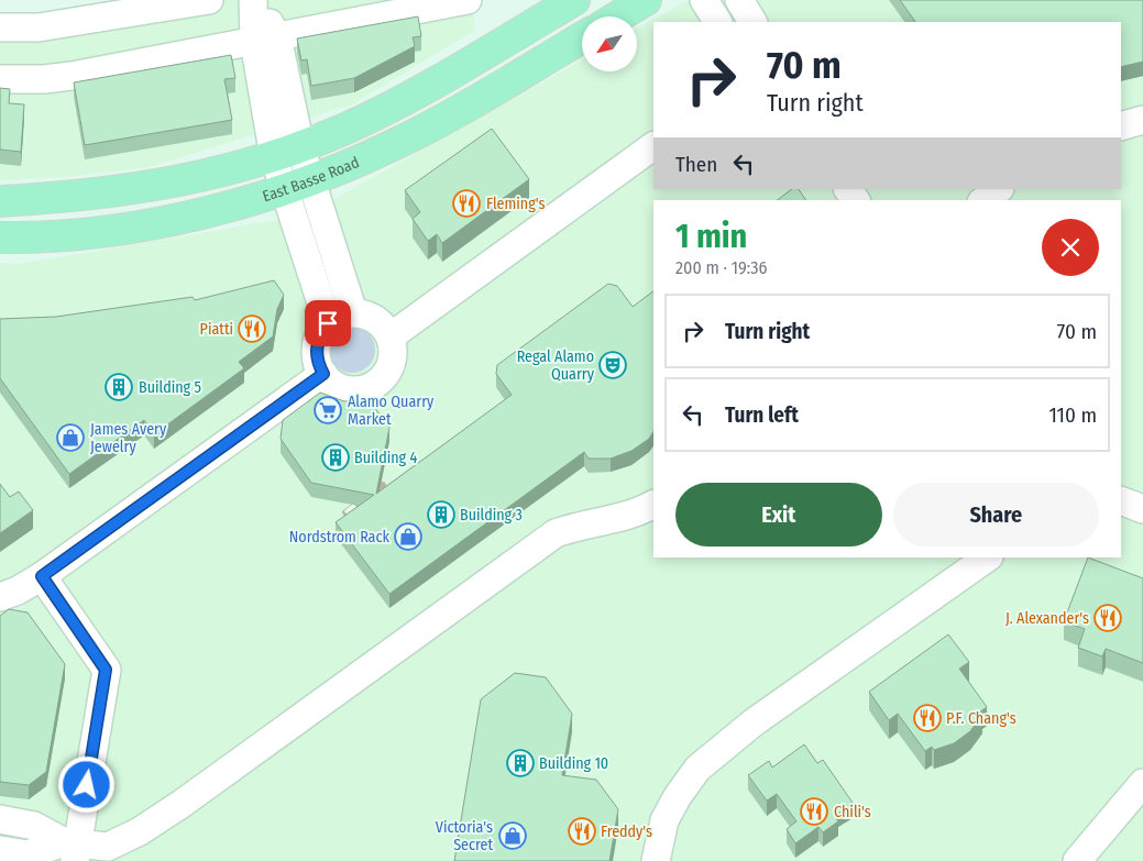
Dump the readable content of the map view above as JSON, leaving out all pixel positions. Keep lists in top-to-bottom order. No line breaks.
{"streets":{"main road":["East Basse Road"]},"places":{"restaurant":["Fleming's","Piatti","J. Alexander's","P.F. Chang's","Chili's","Freddy's"],"theatre":["Regal Alamo Quarry"],"building":["Building 5","Building 4","Building 3","Building 10"],"supermarket":["Alamo Quarry Market"],"shop":["James Avery Jewelry","Nordstrom Rack","Victoria's Secret"]},"north":"bottom left","page":{"turn":["70 m","Turn right"],"then":"Then","heading":["1 min","200 m · 19:36"],"list":[{"name":"Turn right","value":"70 m"},{"name":"Turn left","value":"110 m"}],"buttons":["Exit","Share"]}}
